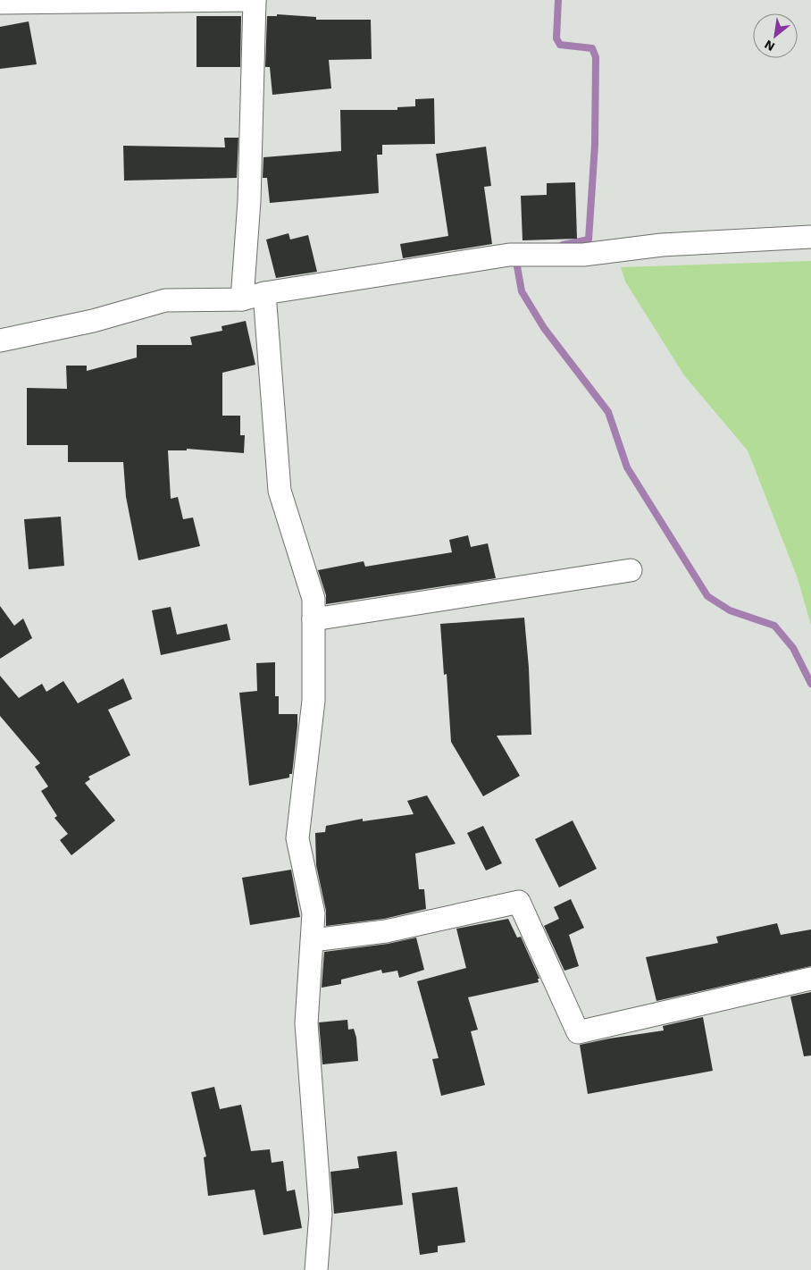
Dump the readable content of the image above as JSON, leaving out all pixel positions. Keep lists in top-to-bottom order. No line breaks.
{"north":"bottom left"}
